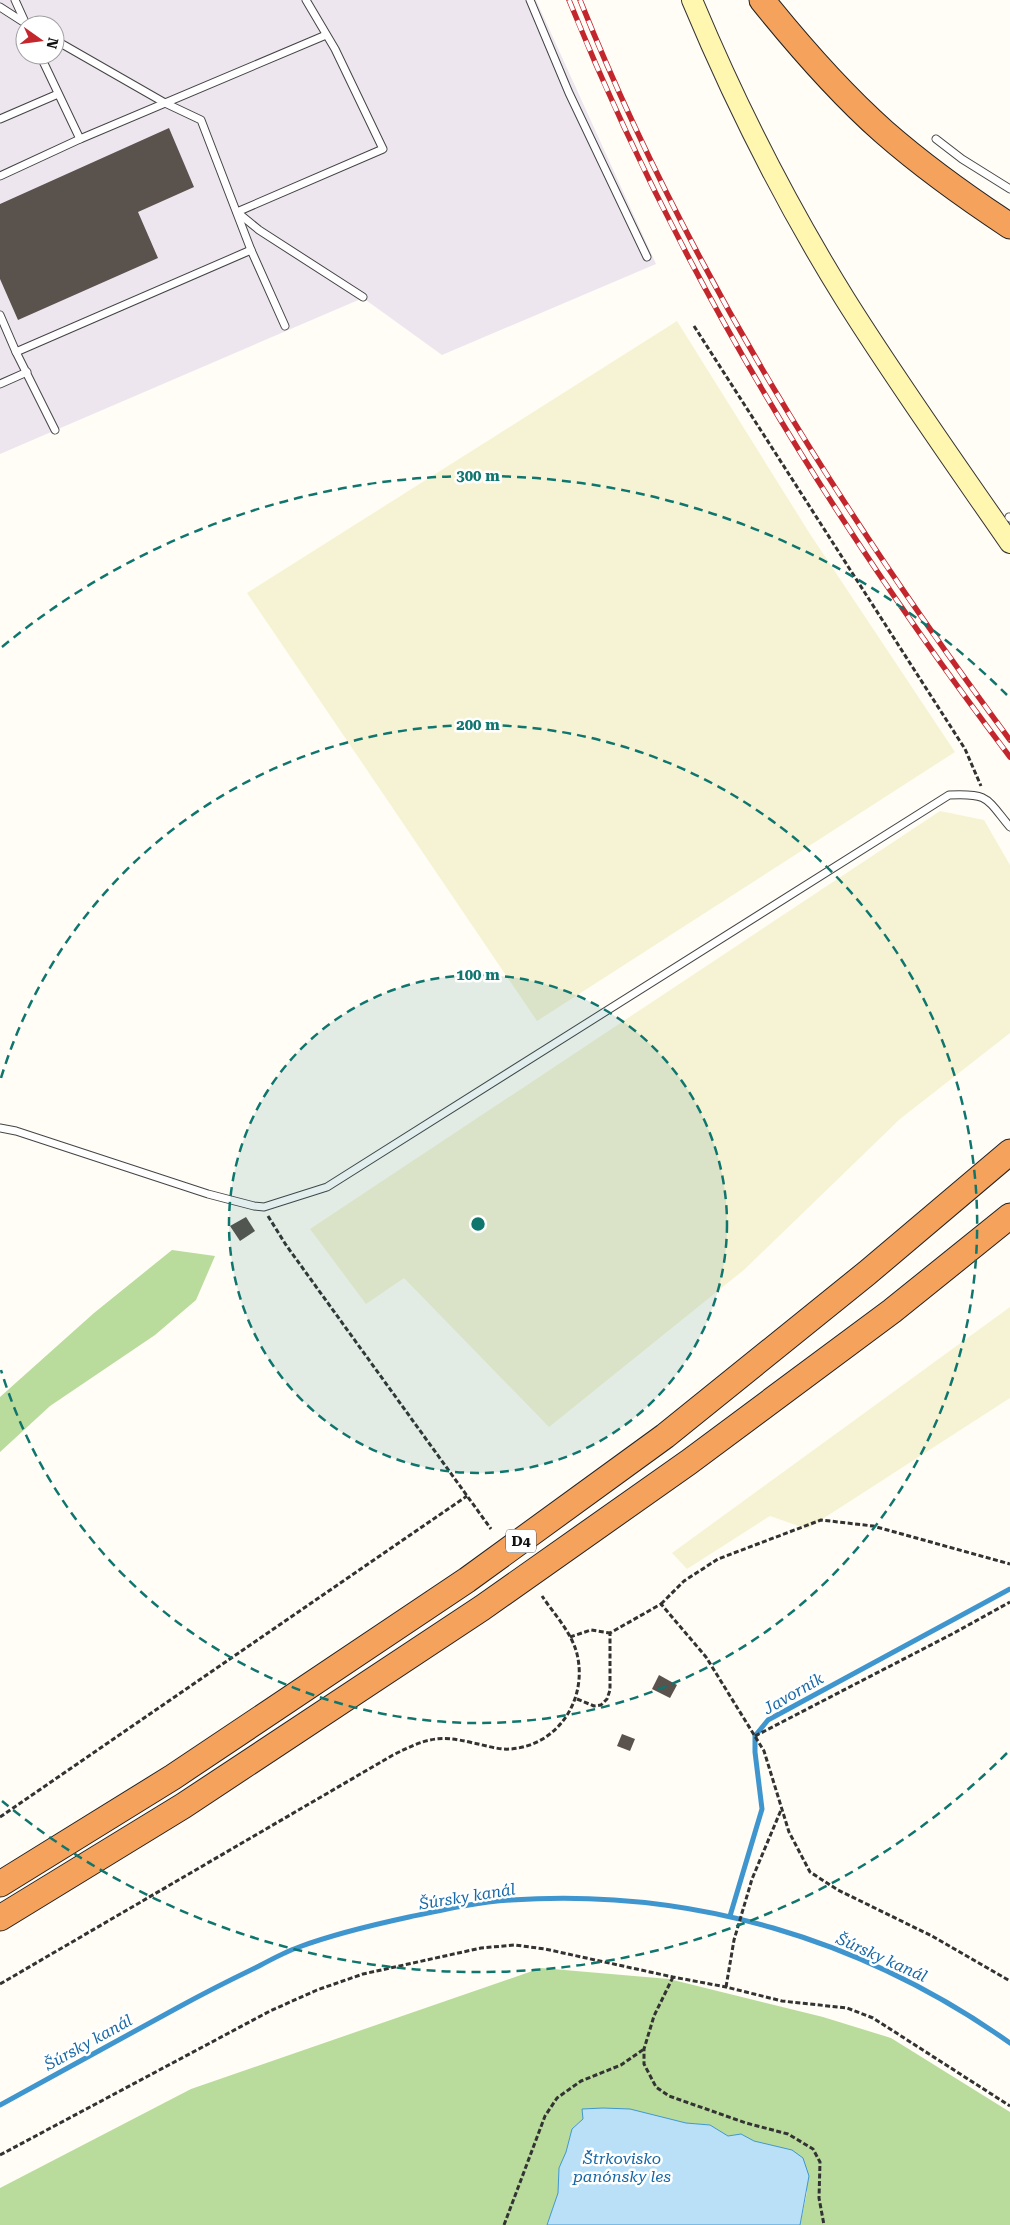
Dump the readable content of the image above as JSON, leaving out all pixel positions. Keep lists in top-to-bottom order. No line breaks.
{"streets":{"highway":["D4"]},"water":["Javorník","Šúrsky kanál","Štrkovisko panónsky les"],"north":"right","rings":["300 m","200 m","100 m"]}
